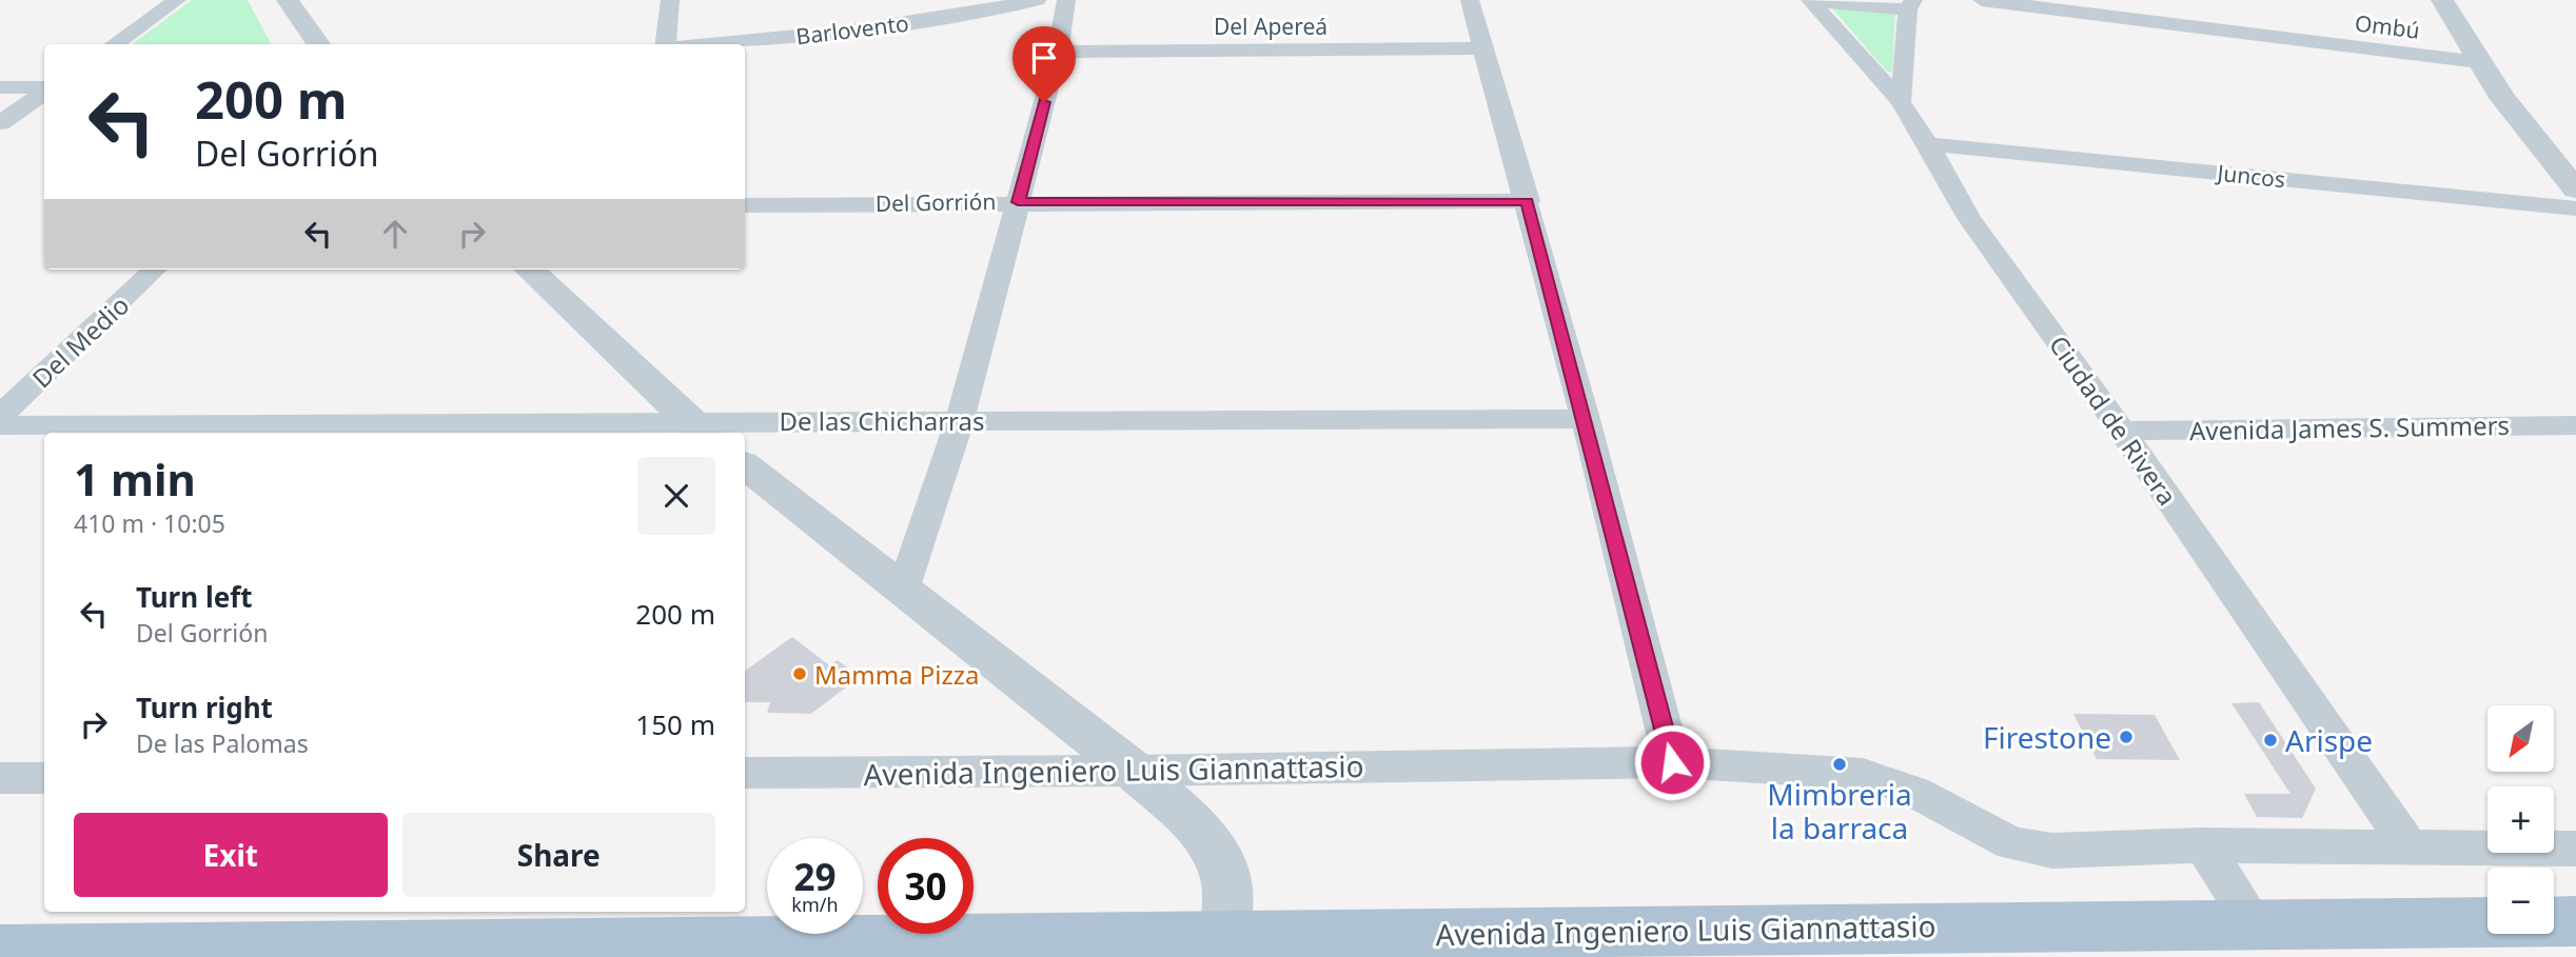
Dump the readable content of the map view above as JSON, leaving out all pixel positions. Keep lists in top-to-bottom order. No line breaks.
{"streets":{"main road":["Avenida Ingeniero Luis Giannattasio"],"street":["Del Apereá","Ombú","Barlovento","Juncos","Del Gorrión","Del Medio","De las Chicharras","Ciudad de Rivera","Avenida James S. Summers"]},"crossings":[["Juncos","Ciudad de Rivera"],["Ciudad de Rivera","Avenida James S. Summers"],["Ciudad de Rivera","Avenida Ingeniero Luis Giannattasio"]],"places":["Mamma Pizza","Firestone","Arispe","Mimbreria la barraca"],"north":"bottom left","page":{"turn":["200 m","Del Gorrión"],"heading":["1 min","410 m · 10:05"],"list":[{"name":"Turn left","note":"Del Gorrión","value":"200 m"},{"name":"Turn right","note":"De las Palomas","value":"150 m"}],"map_buttons":["+","−"],"buttons":["Exit","Share"],"speed":"29 km/h","limit":"30"}}
